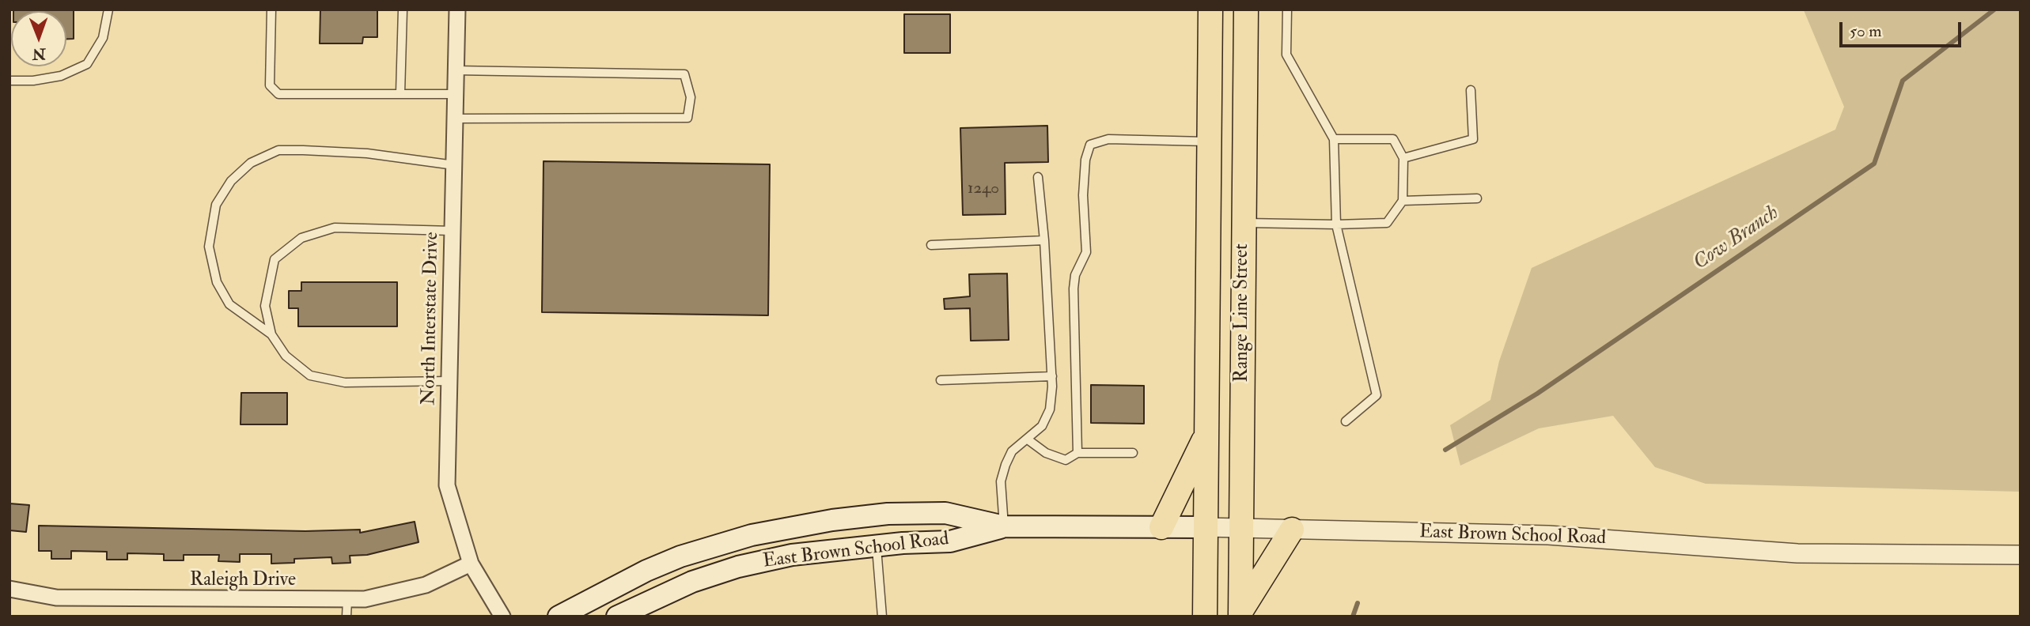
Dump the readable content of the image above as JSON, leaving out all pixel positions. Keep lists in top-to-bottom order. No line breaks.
{"streets":{"main road":["Range Line Street","East Brown School Road"],"street":["North Interstate Drive","Raleigh Drive"]},"crossings":[["Range Line Street","East Brown School Road"],["North Interstate Drive","Raleigh Drive"]],"water":["Cow Branch"],"house_numbers":["1240"],"scale_bar":"50 m","north":"bottom"}
